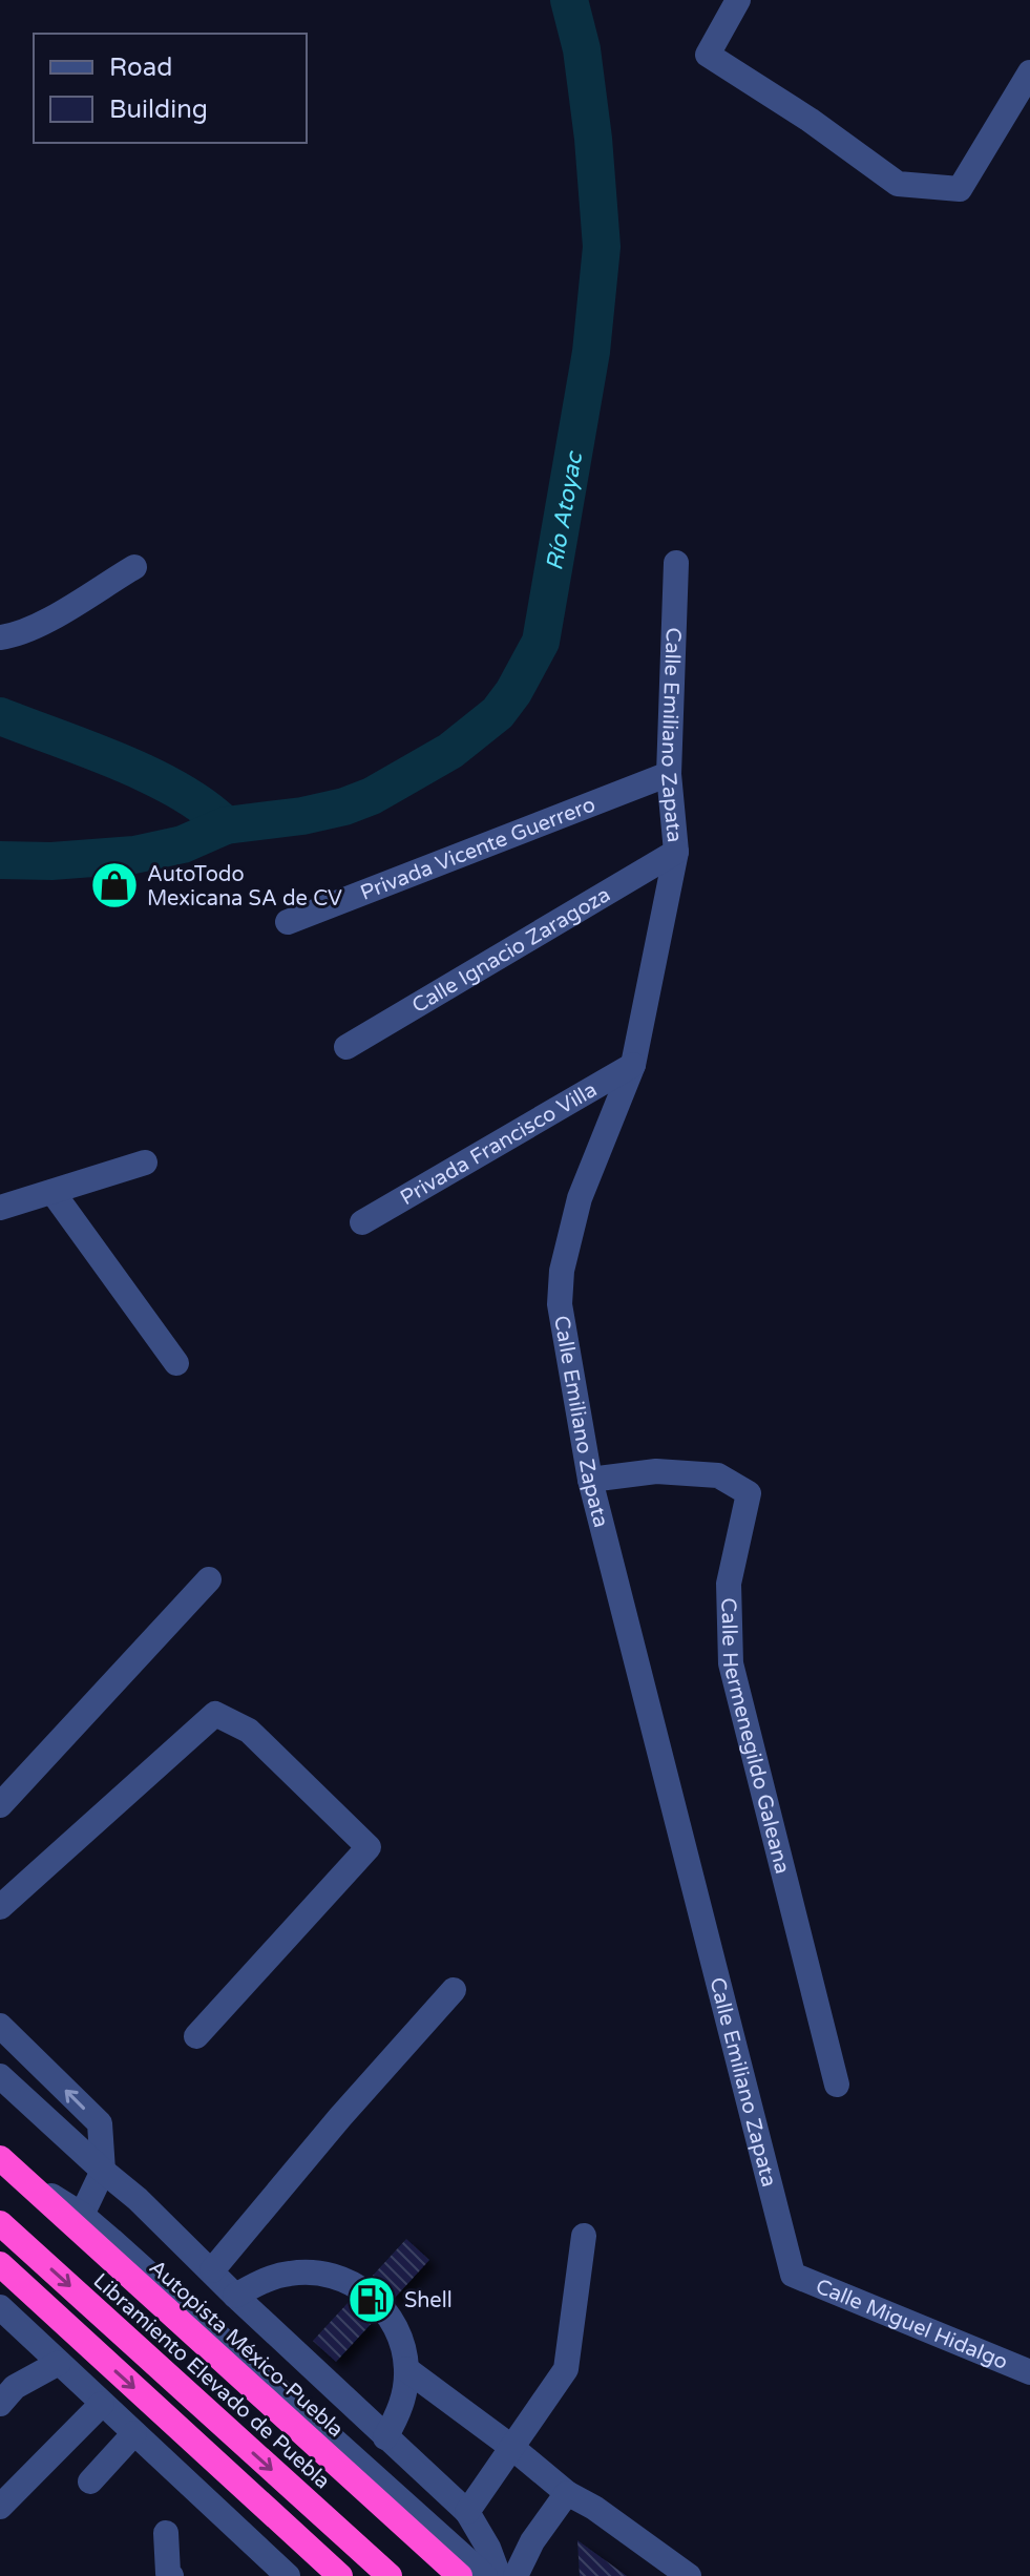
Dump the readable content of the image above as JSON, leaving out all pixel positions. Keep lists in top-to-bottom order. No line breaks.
{"streets":{"highway":["Autopista México-Puebla","Libramiento Elevado de Puebla"],"street":["Calle Emiliano Zapata","Privada Vicente Guerrero","Calle Ignacio Zaragoza","Privada Francisco Villa","Calle Hermenegildo Galeana","Calle Miguel Hidalgo"]},"crossings":[["Calle Emiliano Zapata","Privada Vicente Guerrero"],["Calle Emiliano Zapata","Calle Ignacio Zaragoza"],["Calle Emiliano Zapata","Privada Francisco Villa"],["Calle Emiliano Zapata","Calle Hermenegildo Galeana"],["Calle Emiliano Zapata","Calle Miguel Hidalgo"],["Autopista México-Puebla","Libramiento Elevado de Puebla"]],"water":["Río Atoyac"],"places":{"shop":["AutoTodo Mexicana SA de CV"],"fuel station":["Shell"]},"legend":["Road","Building"]}
